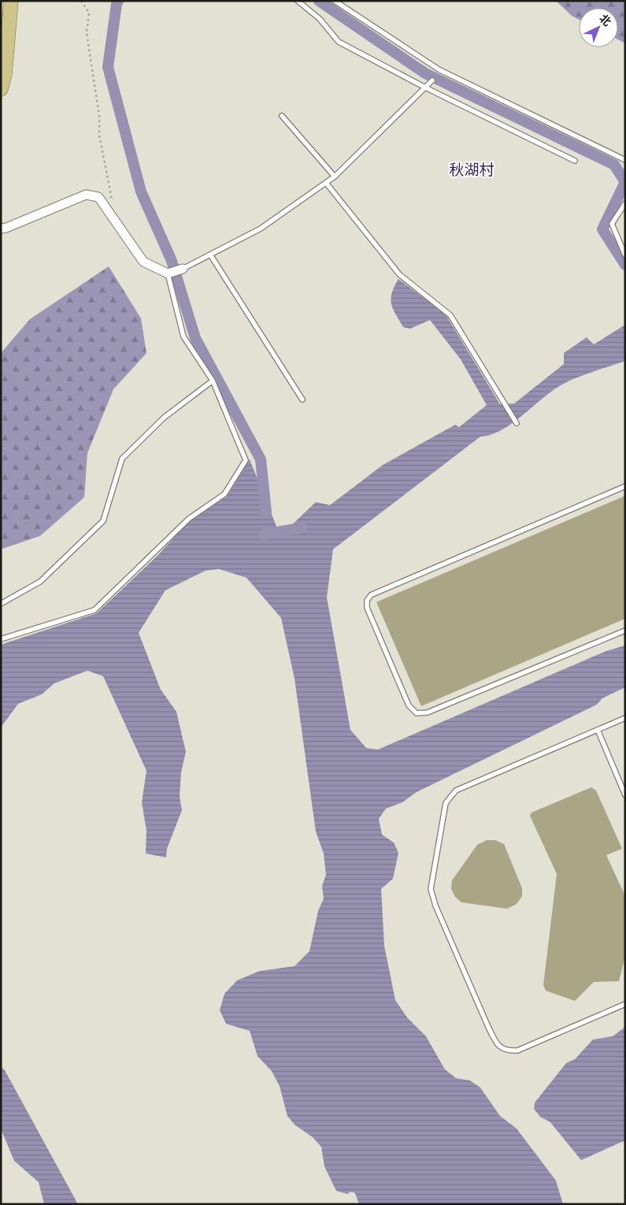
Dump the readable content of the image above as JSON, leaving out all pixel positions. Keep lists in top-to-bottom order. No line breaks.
{"districts":["秋湖村"],"north":"top right"}
